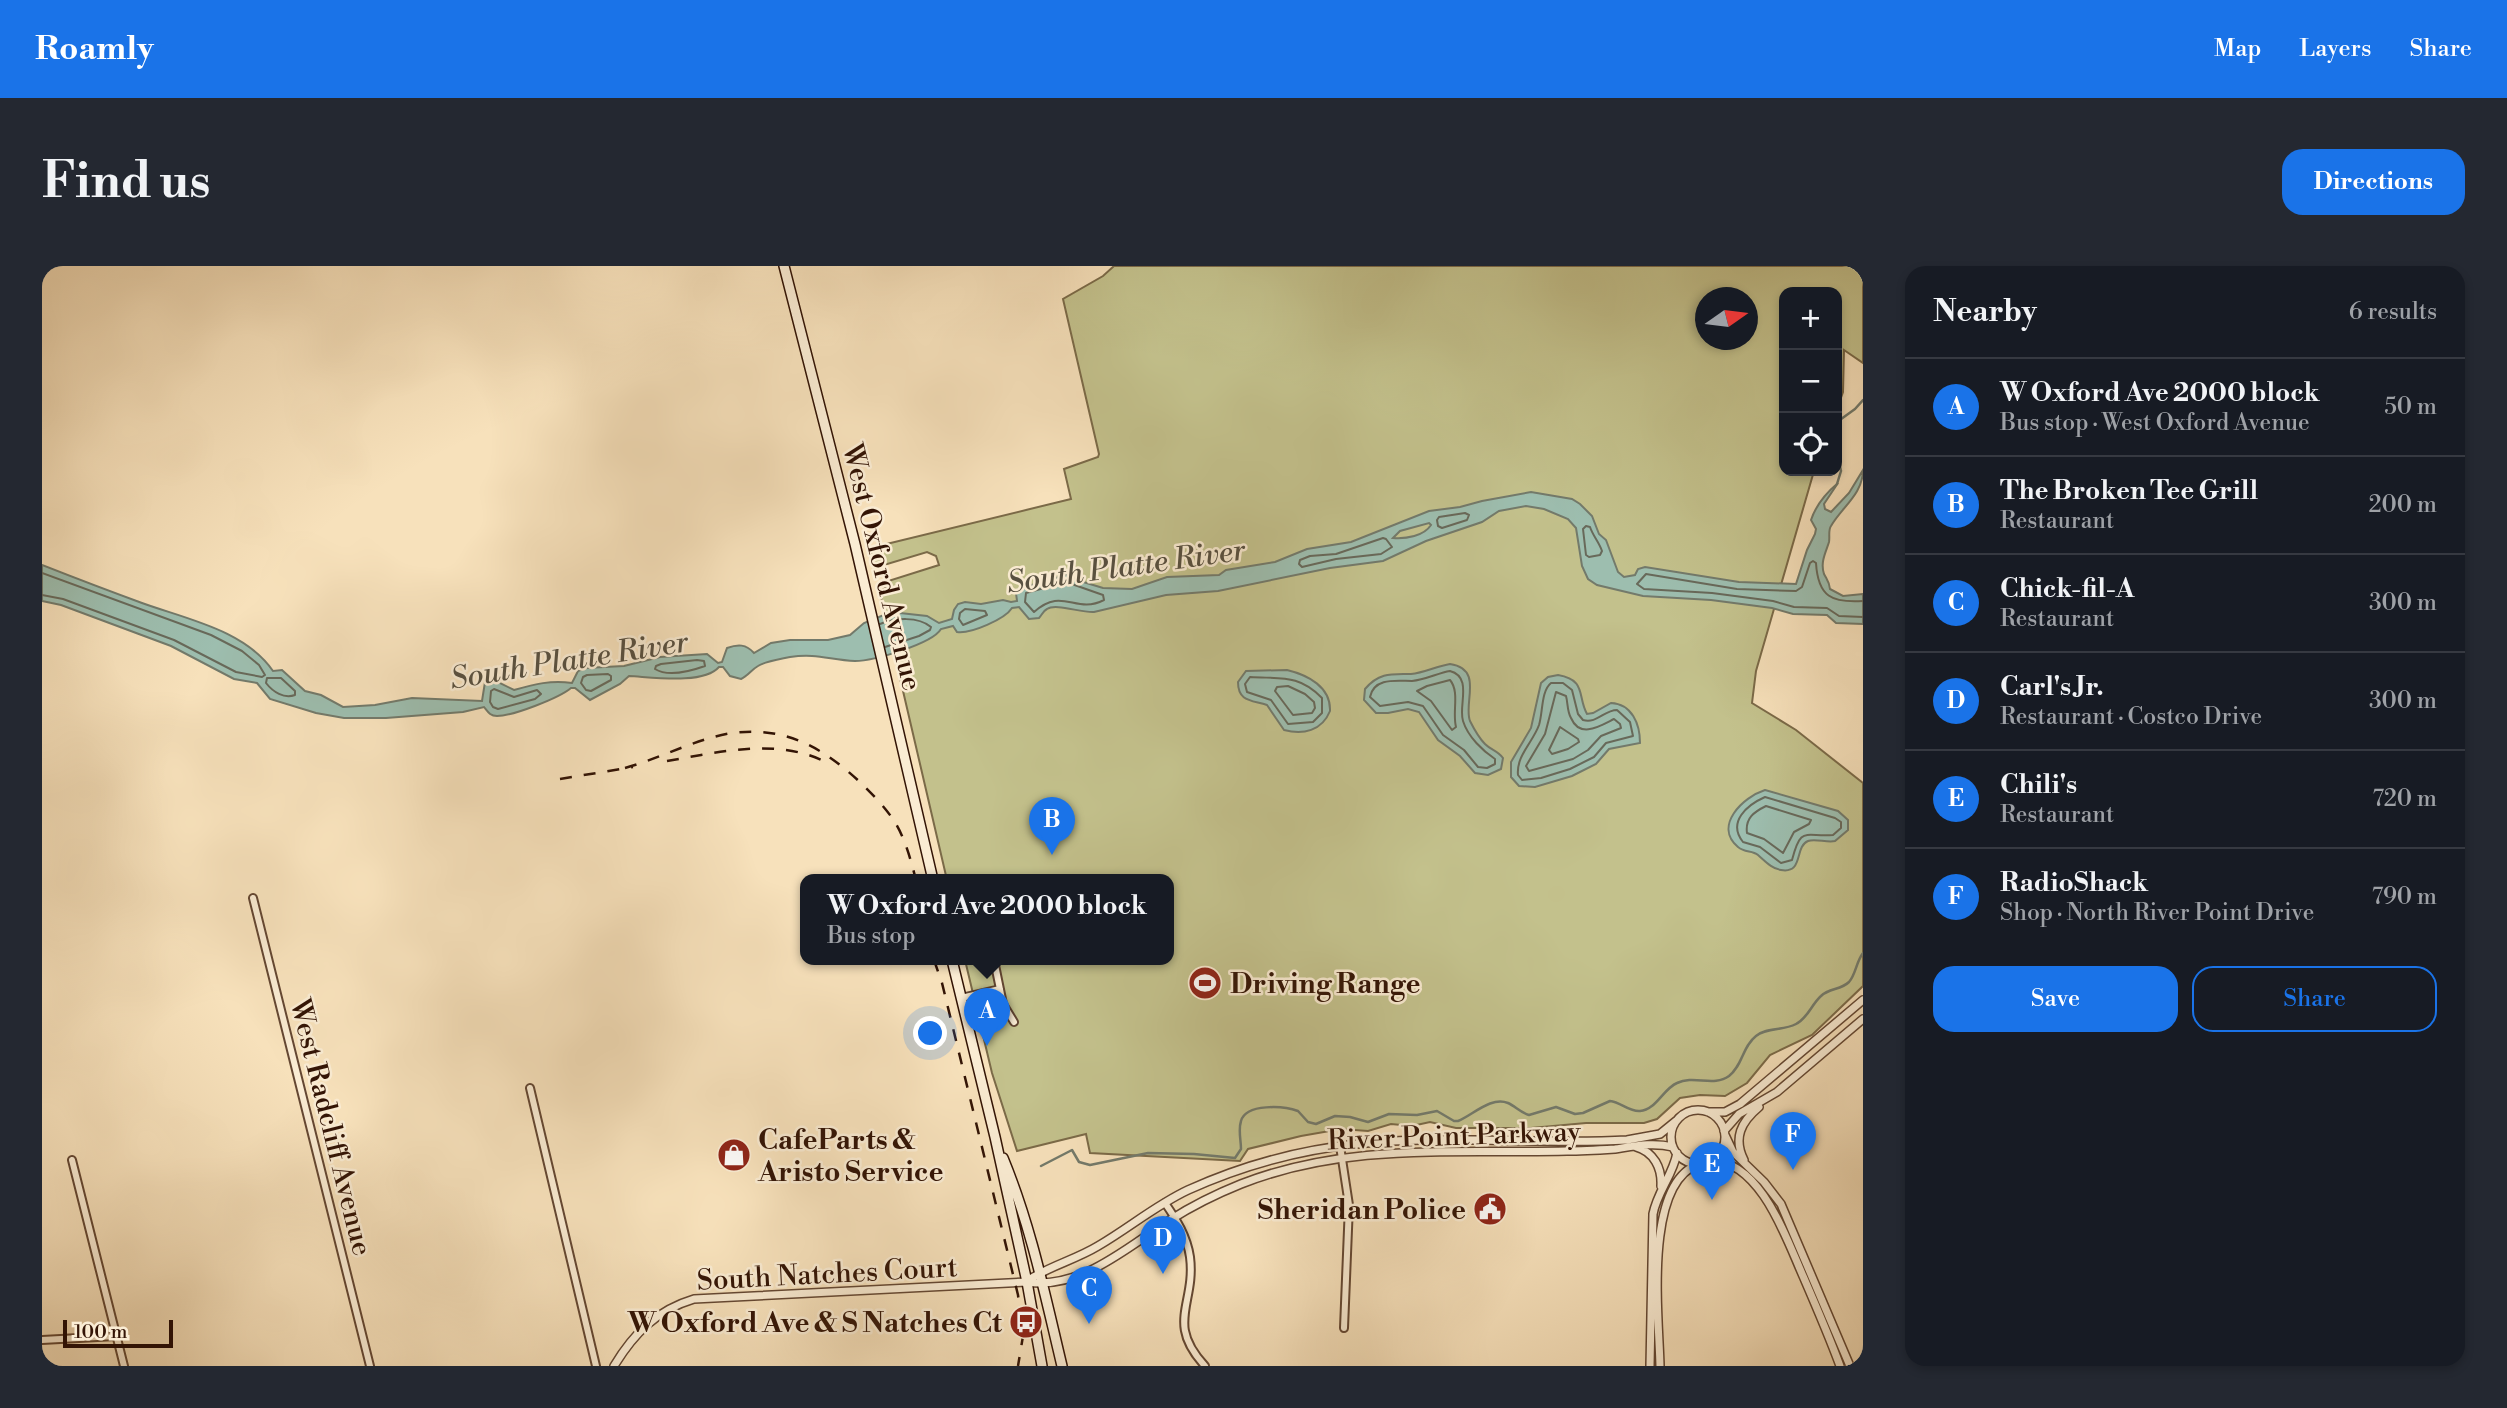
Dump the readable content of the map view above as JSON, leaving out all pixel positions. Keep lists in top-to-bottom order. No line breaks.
{"streets":{"main road":["West Oxford Avenue"],"street":["West Radcliff Avenue","River Point Parkway","South Natches Court"]},"crossings":[["River Point Parkway","South Natches Court"]],"water":["South Platte River"],"places":{"sports":["Driving Range"],"shop":["CafeParts & Aristo Service"],"public building":["Sheridan Police"],"bus stop":["W Oxford Ave & S Natches Ct"]},"scale_bar":"100 m","north":"right","page":{"header":"Roamly","nav":["Map","Layers","Share"],"buttons":["Directions",["Save","Share"]],"title":"Find us","heading":["Nearby","6 results"],"map_buttons":["+","−"],"list":[{"mark":"A","name":"W Oxford Ave 2000 block","note":"Bus stop · West Oxford Avenue","value":"50 m"},{"mark":"B","name":"The Broken Tee Grill","note":"Restaurant","value":"200 m"},{"mark":"C","name":"Chick-fil-A","note":"Restaurant","value":"300 m"},{"mark":"D","name":"Carl's Jr.","note":"Restaurant · Costco Drive","value":"300 m"},{"mark":"E","name":"Chili's","note":"Restaurant","value":"720 m"},{"mark":"F","name":"RadioShack","note":"Shop · North River Point Drive","value":"790 m"}],"pins":["B","A","F","E","D","C"],"popup":["W Oxford Ave 2000 block","Bus stop"],"scale":"100 m"}}
